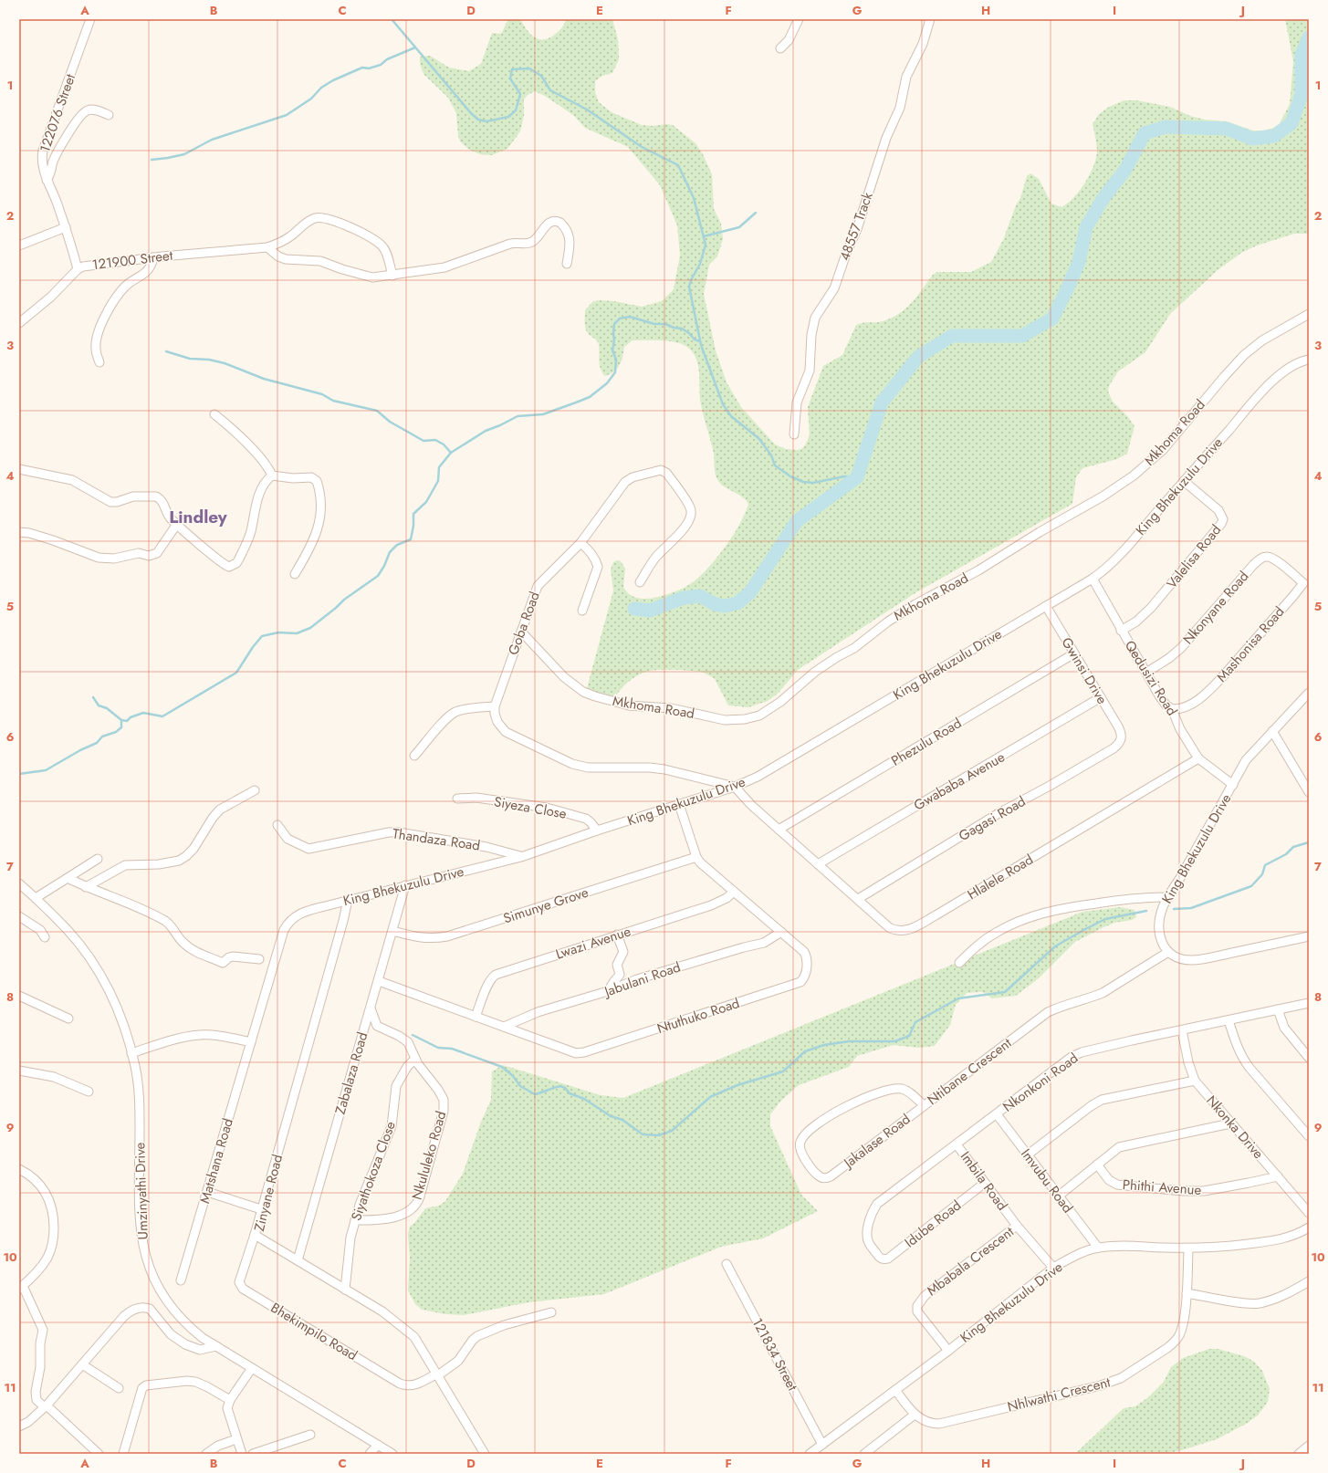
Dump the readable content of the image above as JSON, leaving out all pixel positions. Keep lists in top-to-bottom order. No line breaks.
{"streets":{"street":["122076 Street","48557 Track","121900 Street","Mkhoma Road","King Bhekuzulu Drive","Valelisa Road","Nkonyane Road","Goba Road","Mashonisa Road","Gwinsi Drive","Qedusizi Road","Phezulu Road","Gwababa Avenue","Siyeza Close","Gagasi Road","Thandaza Road","Hlalele Road","Simunye Grove","Lwazi Avenue","Jabulani Road","Ntuthuko Road","Ntibane Crescent","Zabalaza Road","Nkonkoni Road","Nkonka Drive","Jakalase Road","Nkululeko Road","Matshana Road","Siyathokoza Close","Imbila Road","Imvubu Road","Phithi Avenue","Umzinyathi Drive","Zinyane Road","Idube Road","Mbabala Crescent","Bhekimpilo Road","121834 Street","Nhlwathi Crescent"]},"crossings":[["122076 Street","121900 Street"],["Mkhoma Road","Goba Road"],["King Bhekuzulu Drive","Valelisa Road"],["King Bhekuzulu Drive","Gwinsi Drive"],["King Bhekuzulu Drive","Qedusizi Road"],["King Bhekuzulu Drive","Siyeza Close"],["King Bhekuzulu Drive","Thandaza Road"],["King Bhekuzulu Drive","Hlalele Road"],["King Bhekuzulu Drive","Ntuthuko Road"],["King Bhekuzulu Drive","Ntibane Crescent"],["King Bhekuzulu Drive","Zabalaza Road"],["King Bhekuzulu Drive","Matshana Road"],["King Bhekuzulu Drive","Imbila Road"],["King Bhekuzulu Drive","Imvubu Road"],["King Bhekuzulu Drive","Zinyane Road"],["King Bhekuzulu Drive","Mbabala Crescent"],["King Bhekuzulu Drive","121834 Street"],["King Bhekuzulu Drive","Nhlwathi Crescent"],["Valelisa Road","Qedusizi Road"],["Nkonyane Road","Mashonisa Road"],["Nkonyane Road","Qedusizi Road"],["Mashonisa Road","Qedusizi Road"],["Gwinsi Drive","Phezulu Road"],["Gwinsi Drive","Gwababa Avenue"],["Gwinsi Drive","Gagasi Road"],["Qedusizi Road","Hlalele Road"],["Phezulu Road","Hlalele Road"],["Gwababa Avenue","Hlalele Road"],["Gagasi Road","Hlalele Road"],["Simunye Grove","Ntuthuko Road"],["Simunye Grove","Zabalaza Road"],["Lwazi Avenue","Ntuthuko Road"],["Jabulani Road","Ntuthuko Road"],["Ntuthuko Road","Zabalaza Road"],["Ntibane Crescent","Jakalase Road"],["Zabalaza Road","Nkululeko Road"],["Zabalaza Road","Zinyane Road"],["Nkonkoni Road","Nkonka Drive"],["Nkonkoni Road","Imbila Road"],["Nkonkoni Road","Imvubu Road"],["Nkonkoni Road","Idube Road"],["Nkonka Drive","Phithi Avenue"],["Nkululeko Road","Siyathokoza Close"],["Siyathokoza Close","Zinyane Road"],["Imbila Road","Idube Road"],["Imbila Road","Mbabala Crescent"],["Zinyane Road","Bhekimpilo Road"]],"districts":["Lindley"],"grid":{"columns":["A","B","C","D","E","F","G","H","I","J"],"rows":["1","2","3","4","5","6","7","8","9","10","11"]}}
